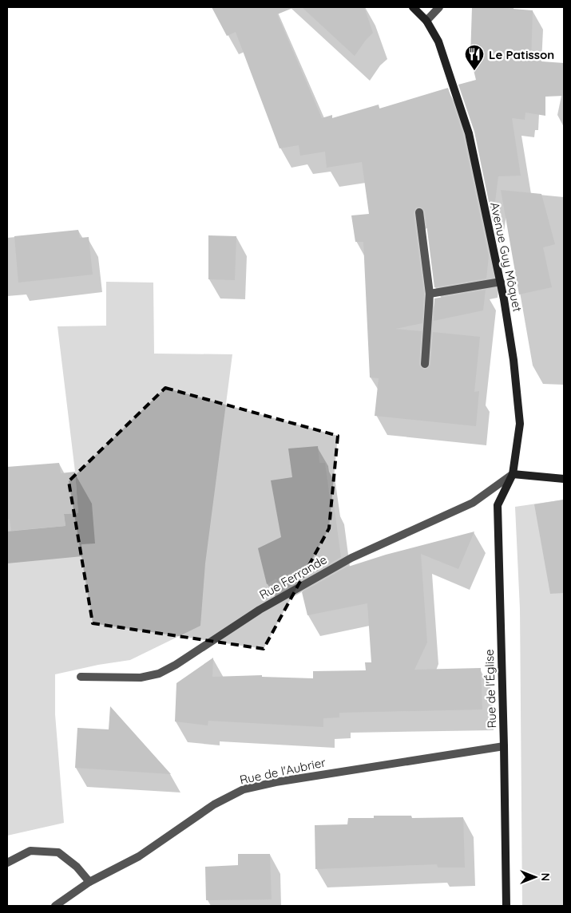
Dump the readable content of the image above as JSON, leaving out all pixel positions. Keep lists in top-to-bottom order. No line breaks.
{"streets":{"street":["Avenue Guy Môquet","Rue Ferrande","Rue de l'Église","Rue de l'Aubrier"]},"crossings":[["Avenue Guy Môquet","Rue Ferrande"],["Avenue Guy Môquet","Rue de l'Église"],["Rue Ferrande","Rue de l'Église"],["Rue de l'Église","Rue de l'Aubrier"]],"places":{"restaurant":["Le Patisson"]},"north":"right"}
